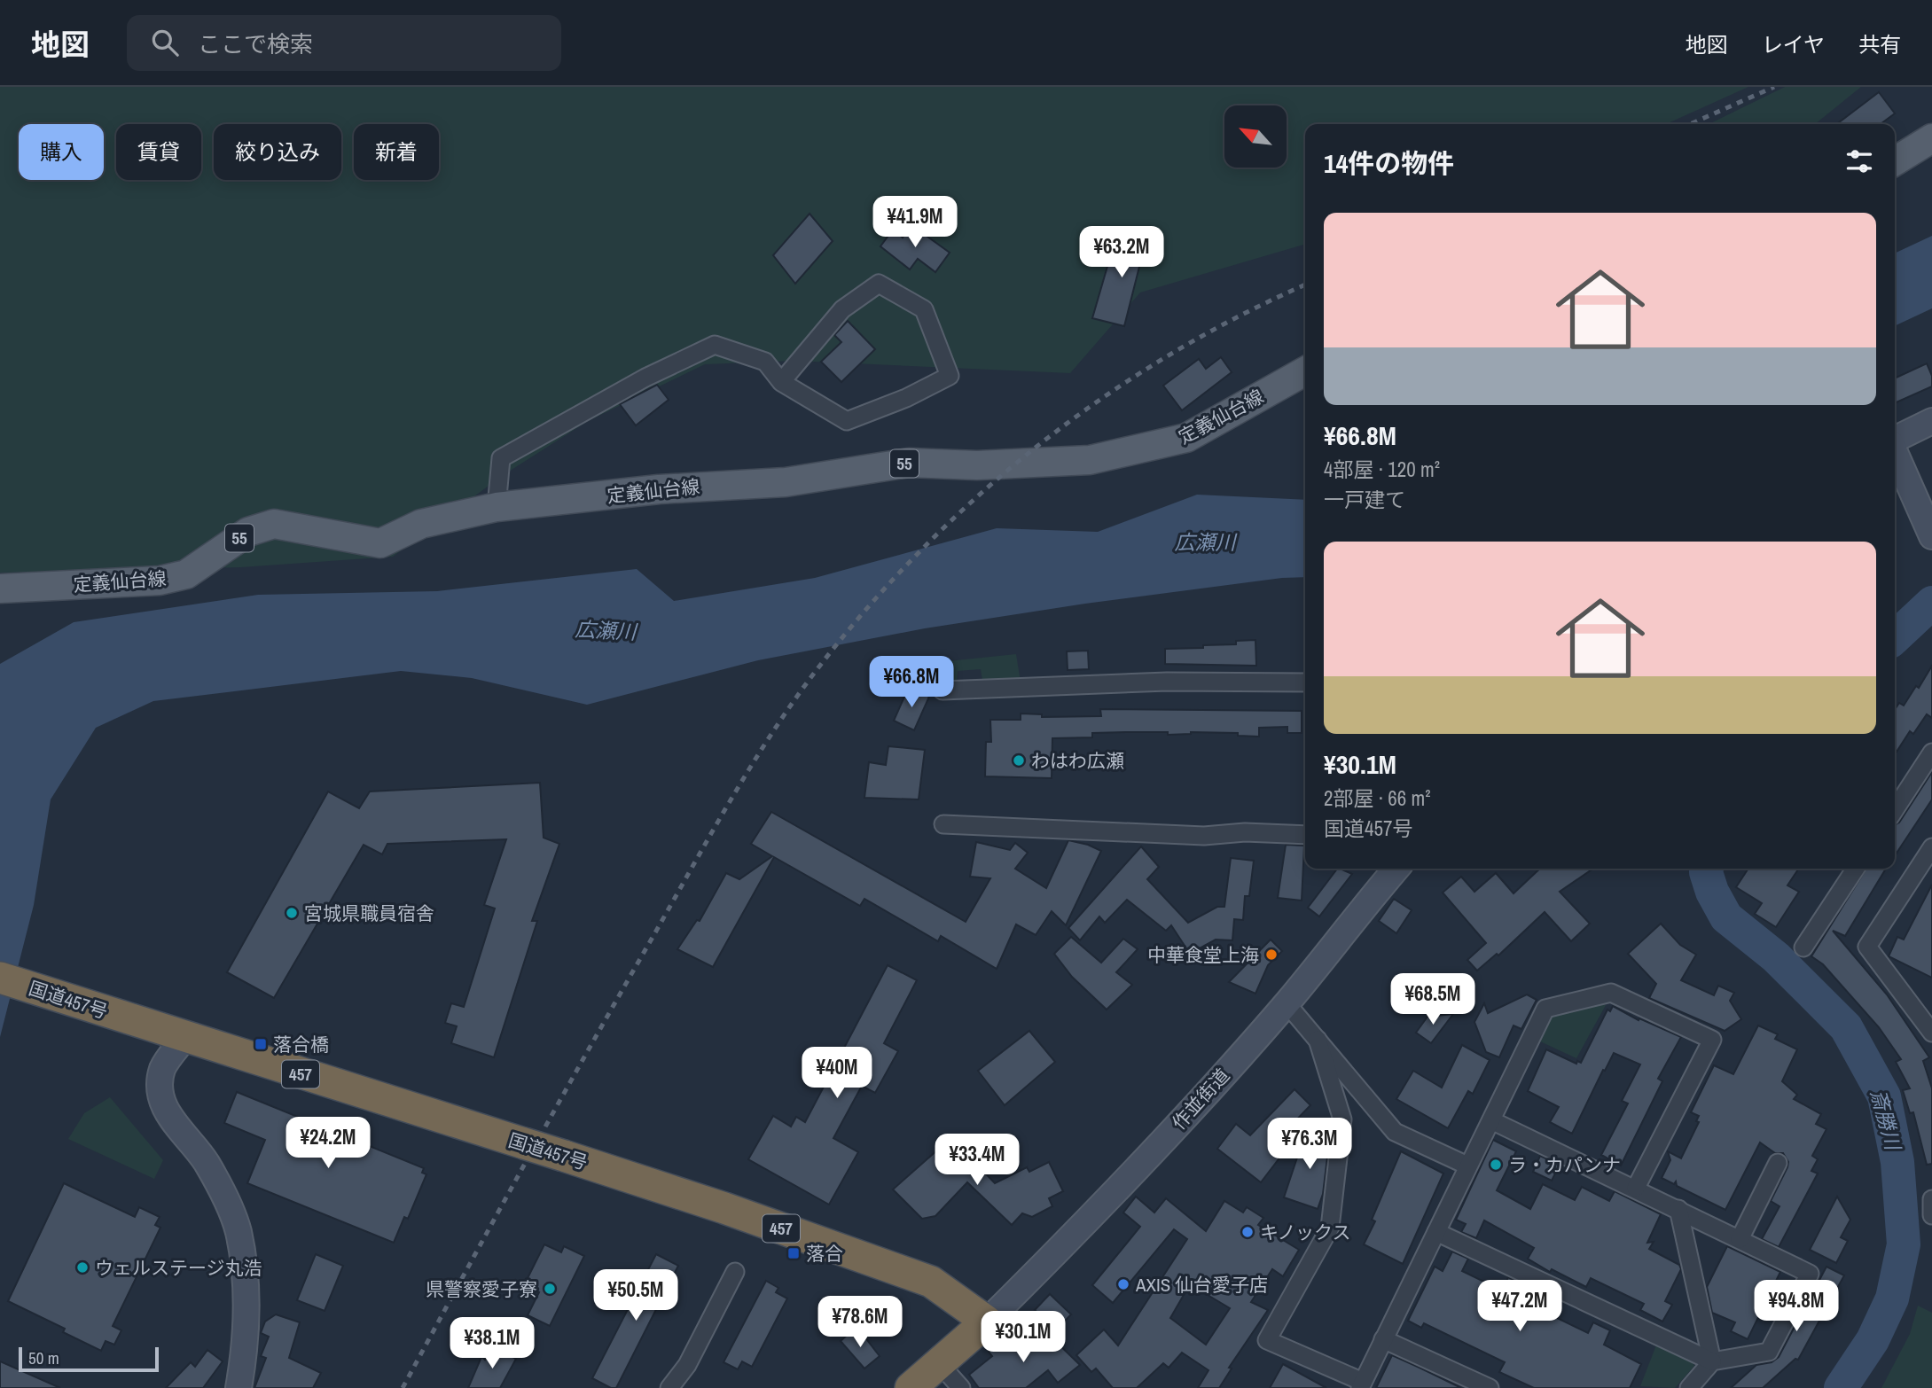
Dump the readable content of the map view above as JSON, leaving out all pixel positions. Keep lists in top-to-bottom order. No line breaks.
{"streets":{"highway":["国道457号","457"],"main road":["定義仙台線","55"],"street":["作並街道"]},"crossings":[["国道457号","作並街道"]],"water":["広瀬川","斎勝川"],"places":{"other":["わはわ広瀬","宮城県職員宿舎","中華食堂上海","ラ・カパンナ","キノックス","ウェルステージ丸浩","AXIS 仙台愛子店","県警察愛子寮"],"transit":["落合橋","落合"]},"scale_bar":"50 m","north":"top left","page":{"header":"地図","search":"ここで検索","nav":["地図","レイヤ","共有"],"chip":["購入","賃貸","絞り込み","新着"],"heading":"14件の物件","price":["¥41.9M","¥63.2M","¥66.8M","¥68.5M","¥40M","¥24.2M","¥76.3M","¥33.4M","¥50.5M","¥47.2M","¥94.8M","¥78.6M","¥30.1M","¥38.1M"],"list":[{"name":"¥66.8M","note":"4部屋 · 120 m² · 一戸建て"},{"name":"¥30.1M","note":"2部屋 · 66 m² · 国道457号"}],"scale":"50 m"}}
